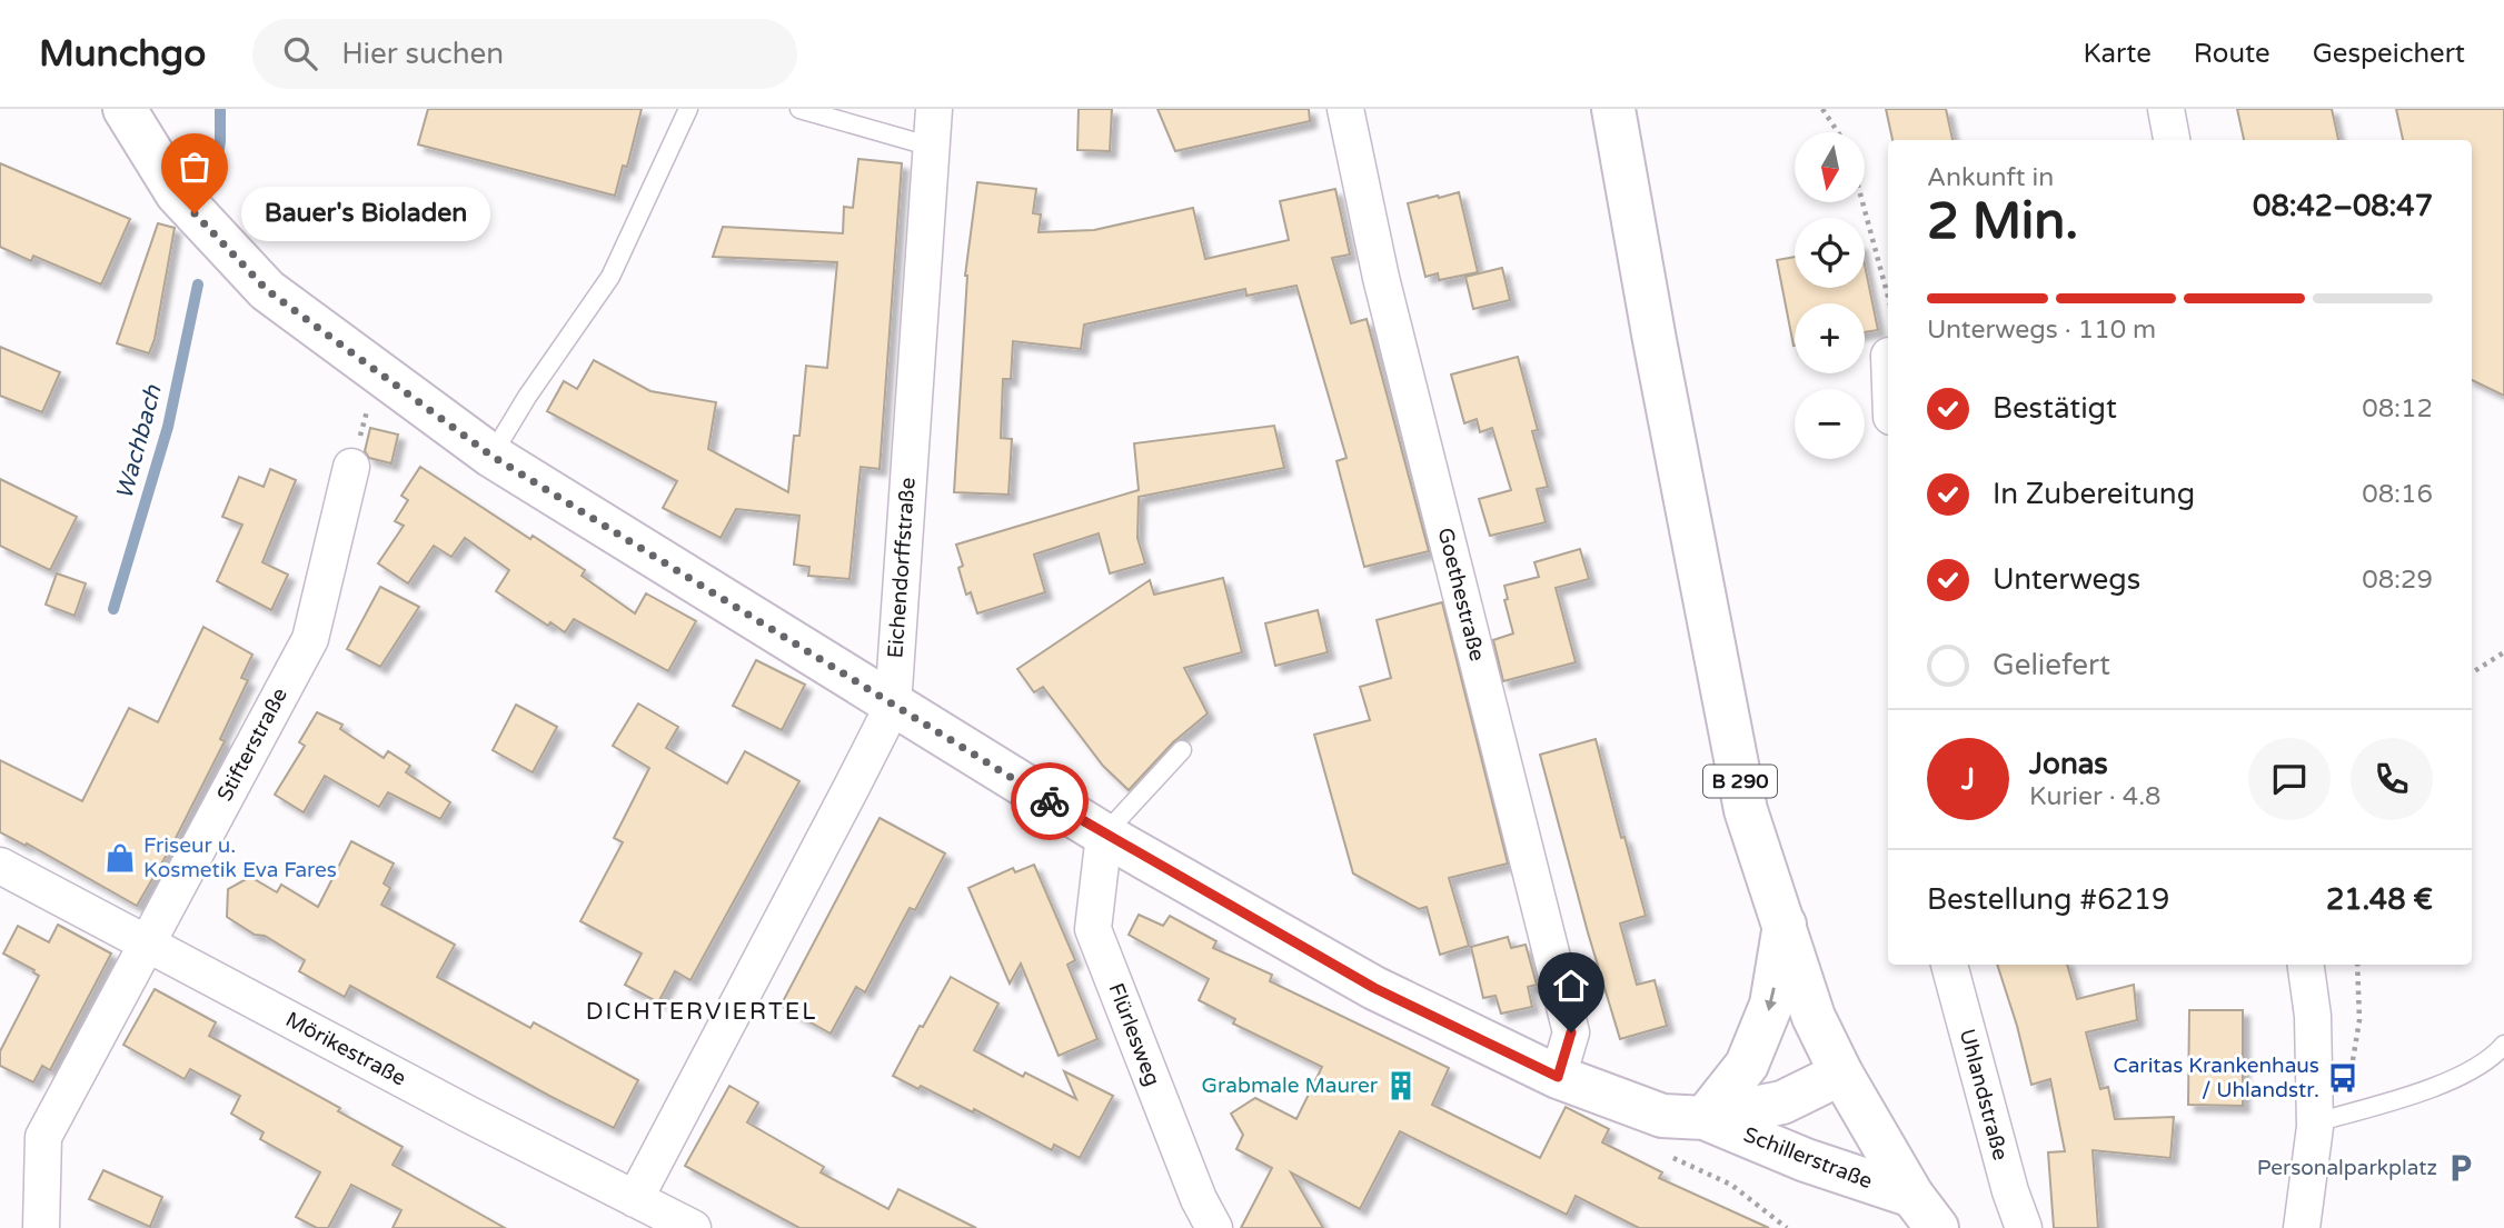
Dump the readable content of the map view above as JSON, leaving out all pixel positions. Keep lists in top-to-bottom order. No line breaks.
{"streets":{"street":["Eichendorffstraße","Goethestraße","Stifterstraße","B 290","Flürlesweg","Mörikestraße","Uhlandstraße","Schillerstraße"]},"crossings":[["Eichendorffstraße","Mörikestraße"],["Eichendorffstraße","Schillerstraße"],["Goethestraße","Schillerstraße"],["Stifterstraße","Mörikestraße"],["B 290","Schillerstraße"],["Flürlesweg","Schillerstraße"]],"districts":["DICHTERVIERTEL"],"water":["Wachbach"],"places":{"other":["Bauer's Bioladen"],"shop":["Friseur u. Kosmetik Eva Fares"],"bus stop":["Caritas Krankenhaus / Uhlandstr."],"building":["Grabmale Maurer"],"parking":["Personalparkplatz"]},"north":"bottom","page":{"header":"Munchgo","search":"Hier suchen","nav":["Karte","Route","Gespeichert"],"map_buttons":["+","−"],"heading":["2 Min.","Ankunft in","08:42–08:47"],"panel":["Jonas","Kurier · 4.8","Bestellung #6219","21.48 €"],"bubble":"Bauer's Bioladen","bar":"Unterwegs · 110 m","list":[["Bestätigt","08:12"],["In Zubereitung","08:16"],["Unterwegs","08:29"],"Geliefert"],"round":"J"}}
